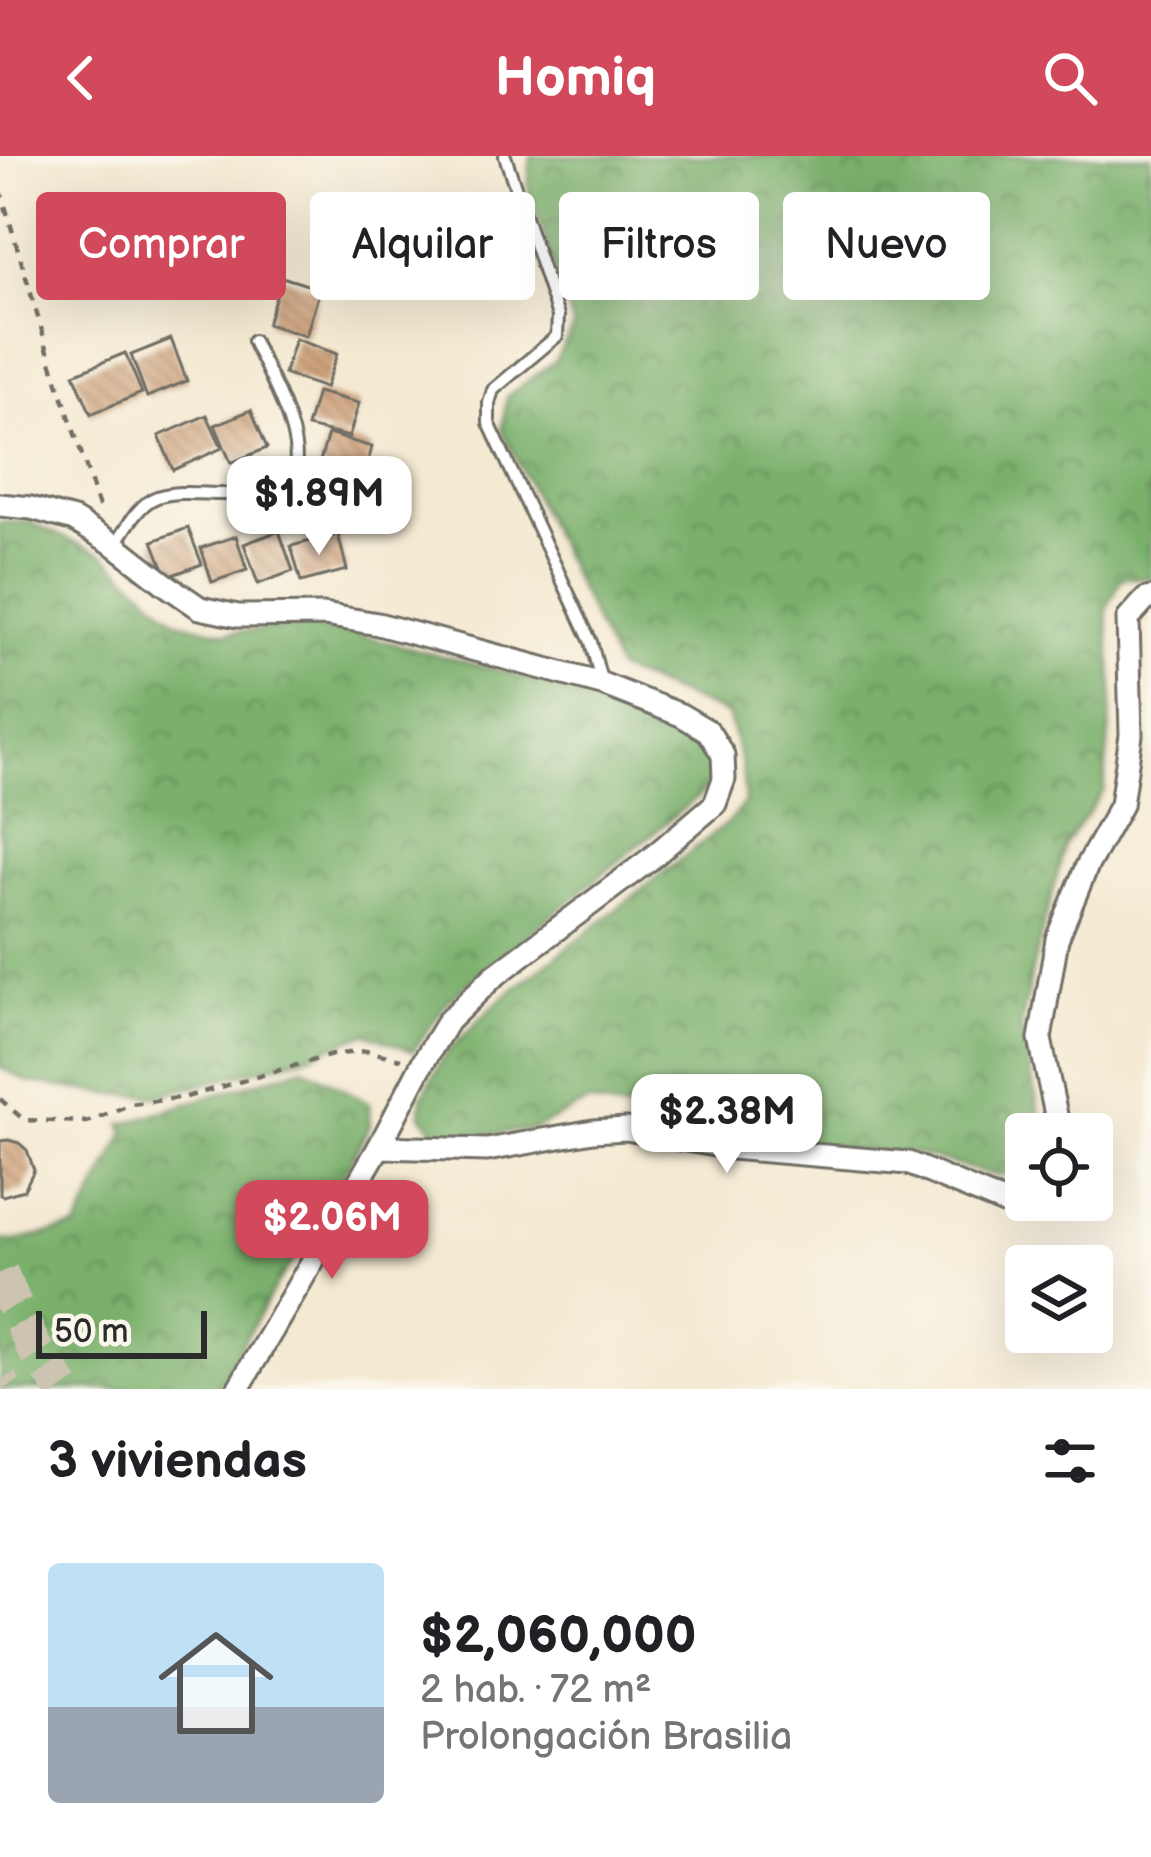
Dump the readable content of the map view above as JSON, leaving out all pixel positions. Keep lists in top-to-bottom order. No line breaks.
{"scale_bar":"50 m","page":{"header":"Homiq","chip":["Comprar","Alquilar","Filtros","Nuevo"],"price":["$1.89M","$2.38M","$2.06M"],"scale":"50 m","heading":"3 viviendas","list":[{"name":"$2,060,000","note":"2 hab. · 72 m² · Prolongación Brasilia"}]}}
